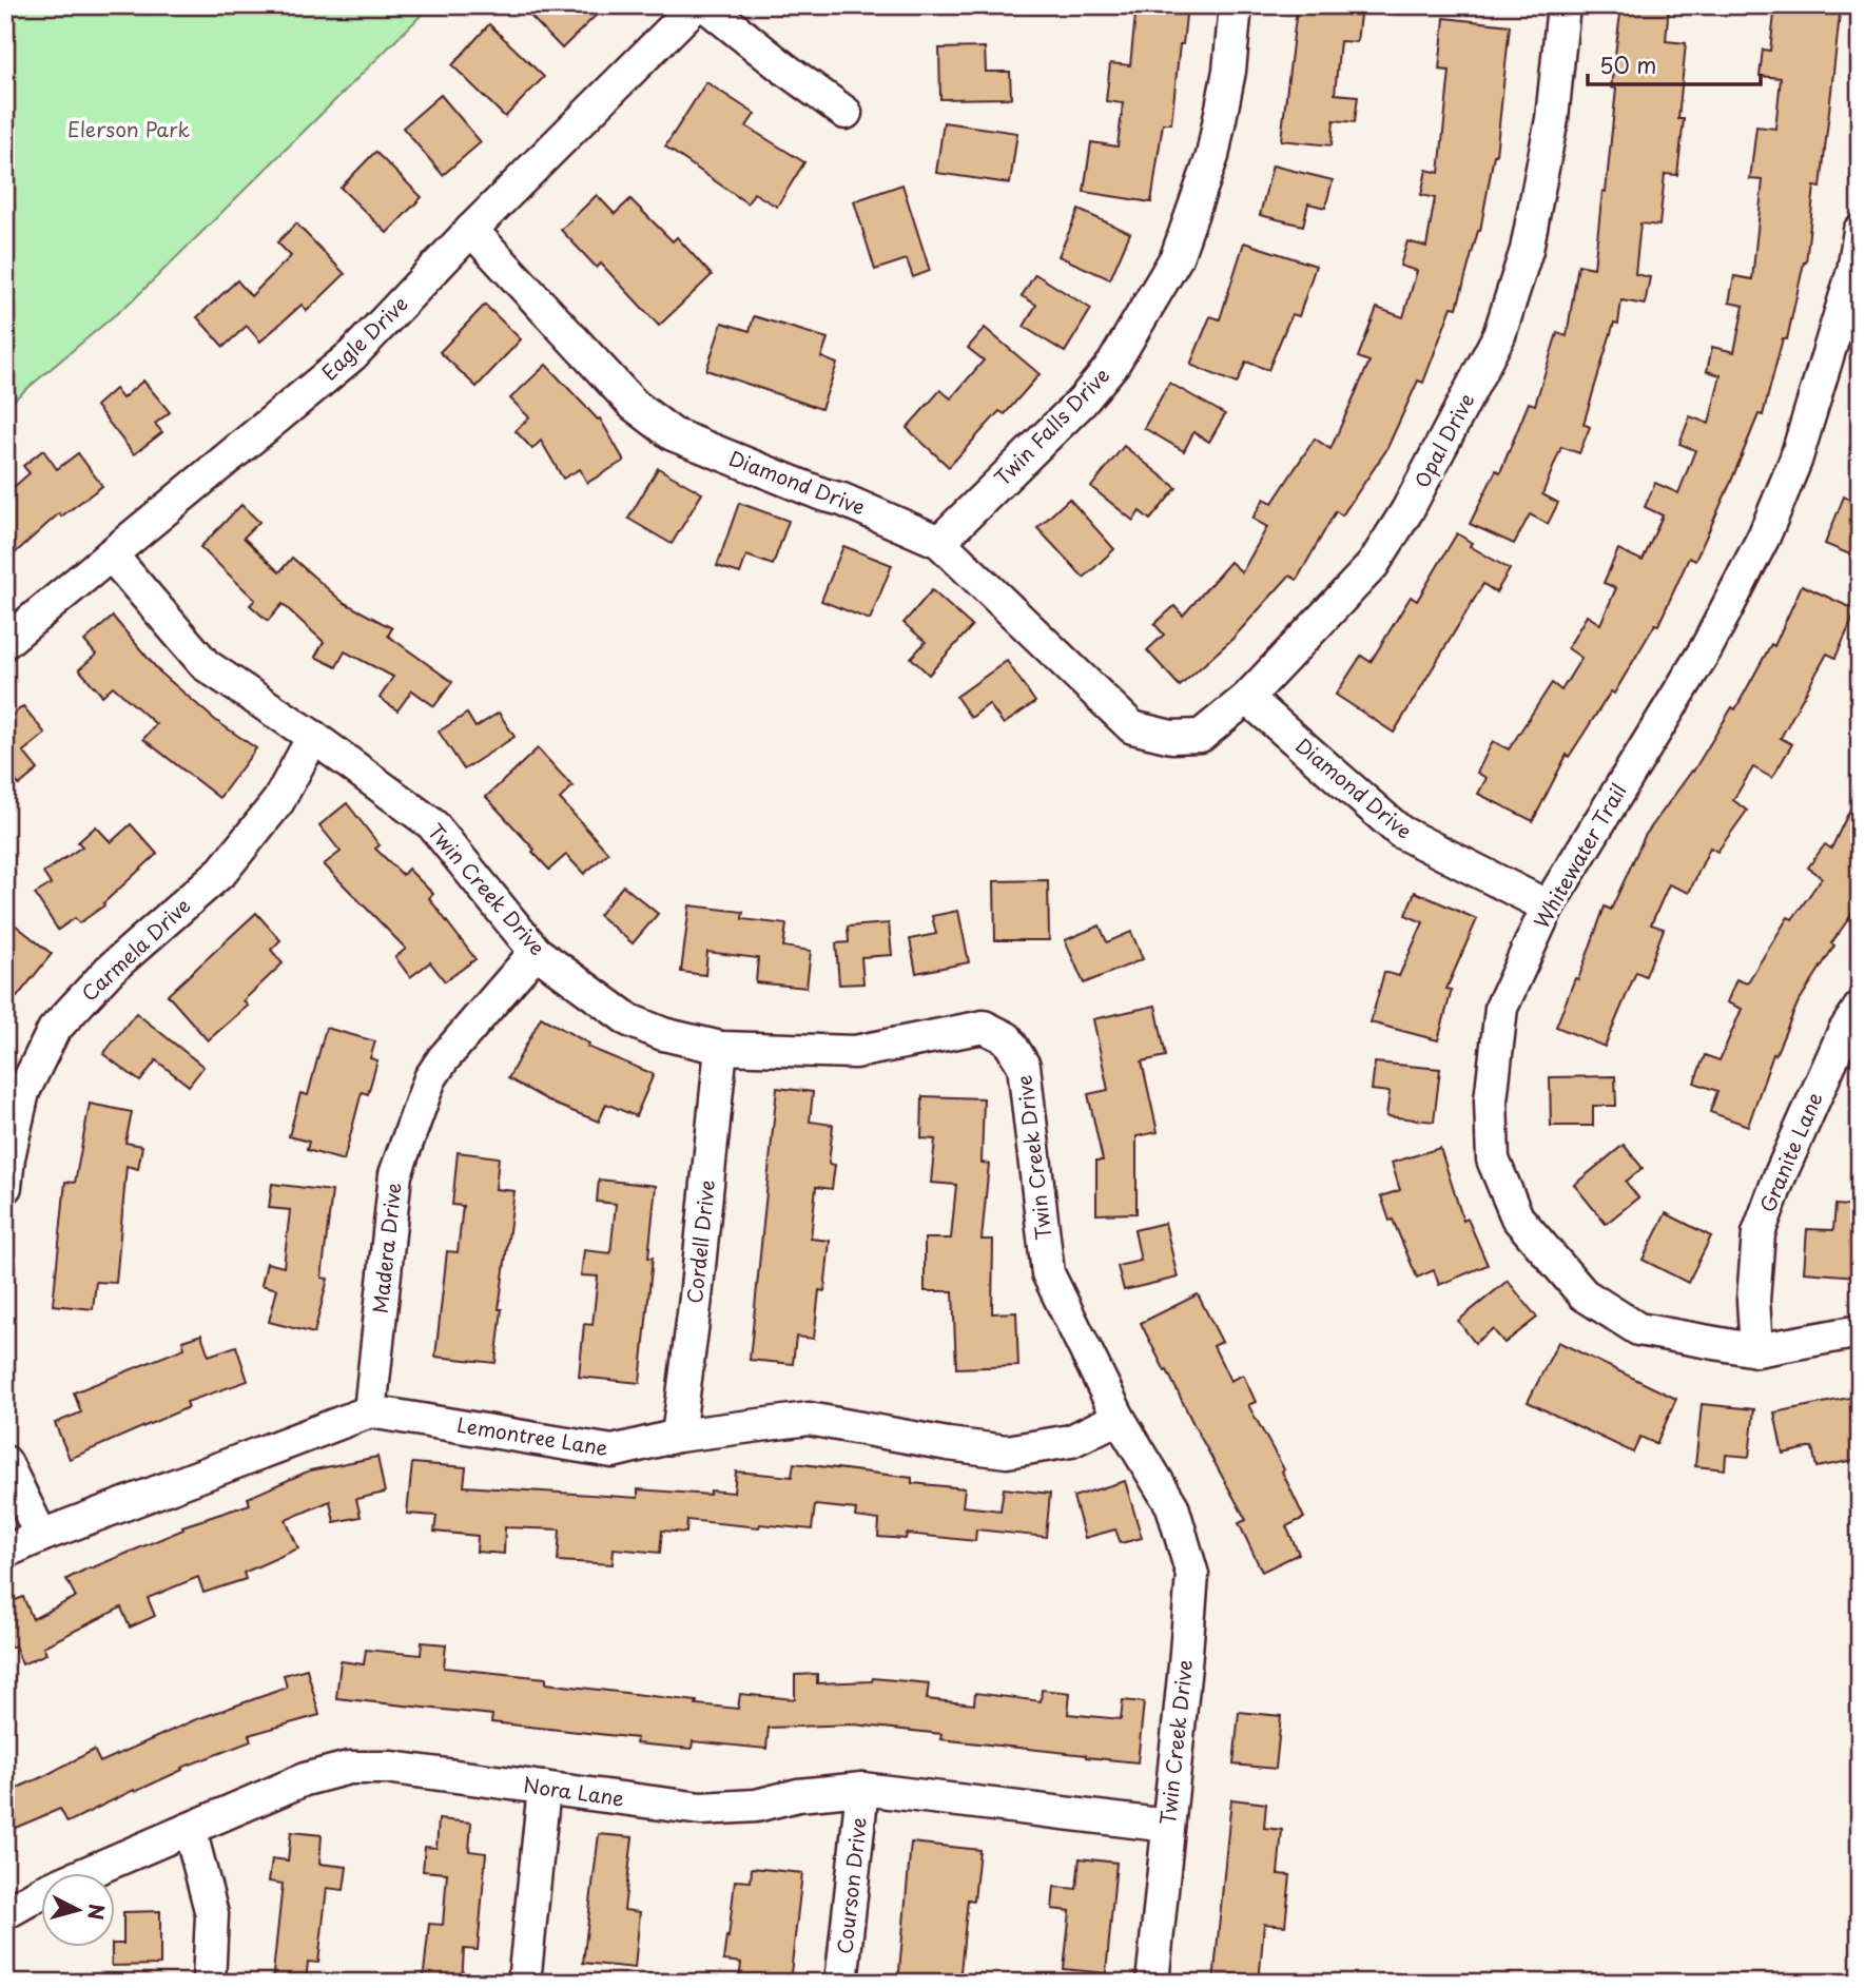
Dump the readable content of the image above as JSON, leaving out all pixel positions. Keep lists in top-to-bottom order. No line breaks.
{"streets":{"street":["Eagle Drive","Twin Falls Drive","Opal Drive","Diamond Drive","Whitewater Trail","Twin Creek Drive","Carmela Drive","Granite Lane","Cordell Drive","Madera Drive","Lemontree Lane","Nora Lane","Courson Drive"]},"crossings":[["Eagle Drive","Diamond Drive"],["Eagle Drive","Twin Creek Drive"],["Twin Falls Drive","Diamond Drive"],["Opal Drive","Diamond Drive"],["Diamond Drive","Whitewater Trail"],["Whitewater Trail","Granite Lane"],["Twin Creek Drive","Carmela Drive"],["Twin Creek Drive","Cordell Drive"],["Twin Creek Drive","Madera Drive"],["Twin Creek Drive","Lemontree Lane"],["Twin Creek Drive","Nora Lane"],["Cordell Drive","Lemontree Lane"],["Madera Drive","Lemontree Lane"],["Nora Lane","Courson Drive"]],"parks":["Elerson Park"],"scale_bar":"50 m","north":"right"}
